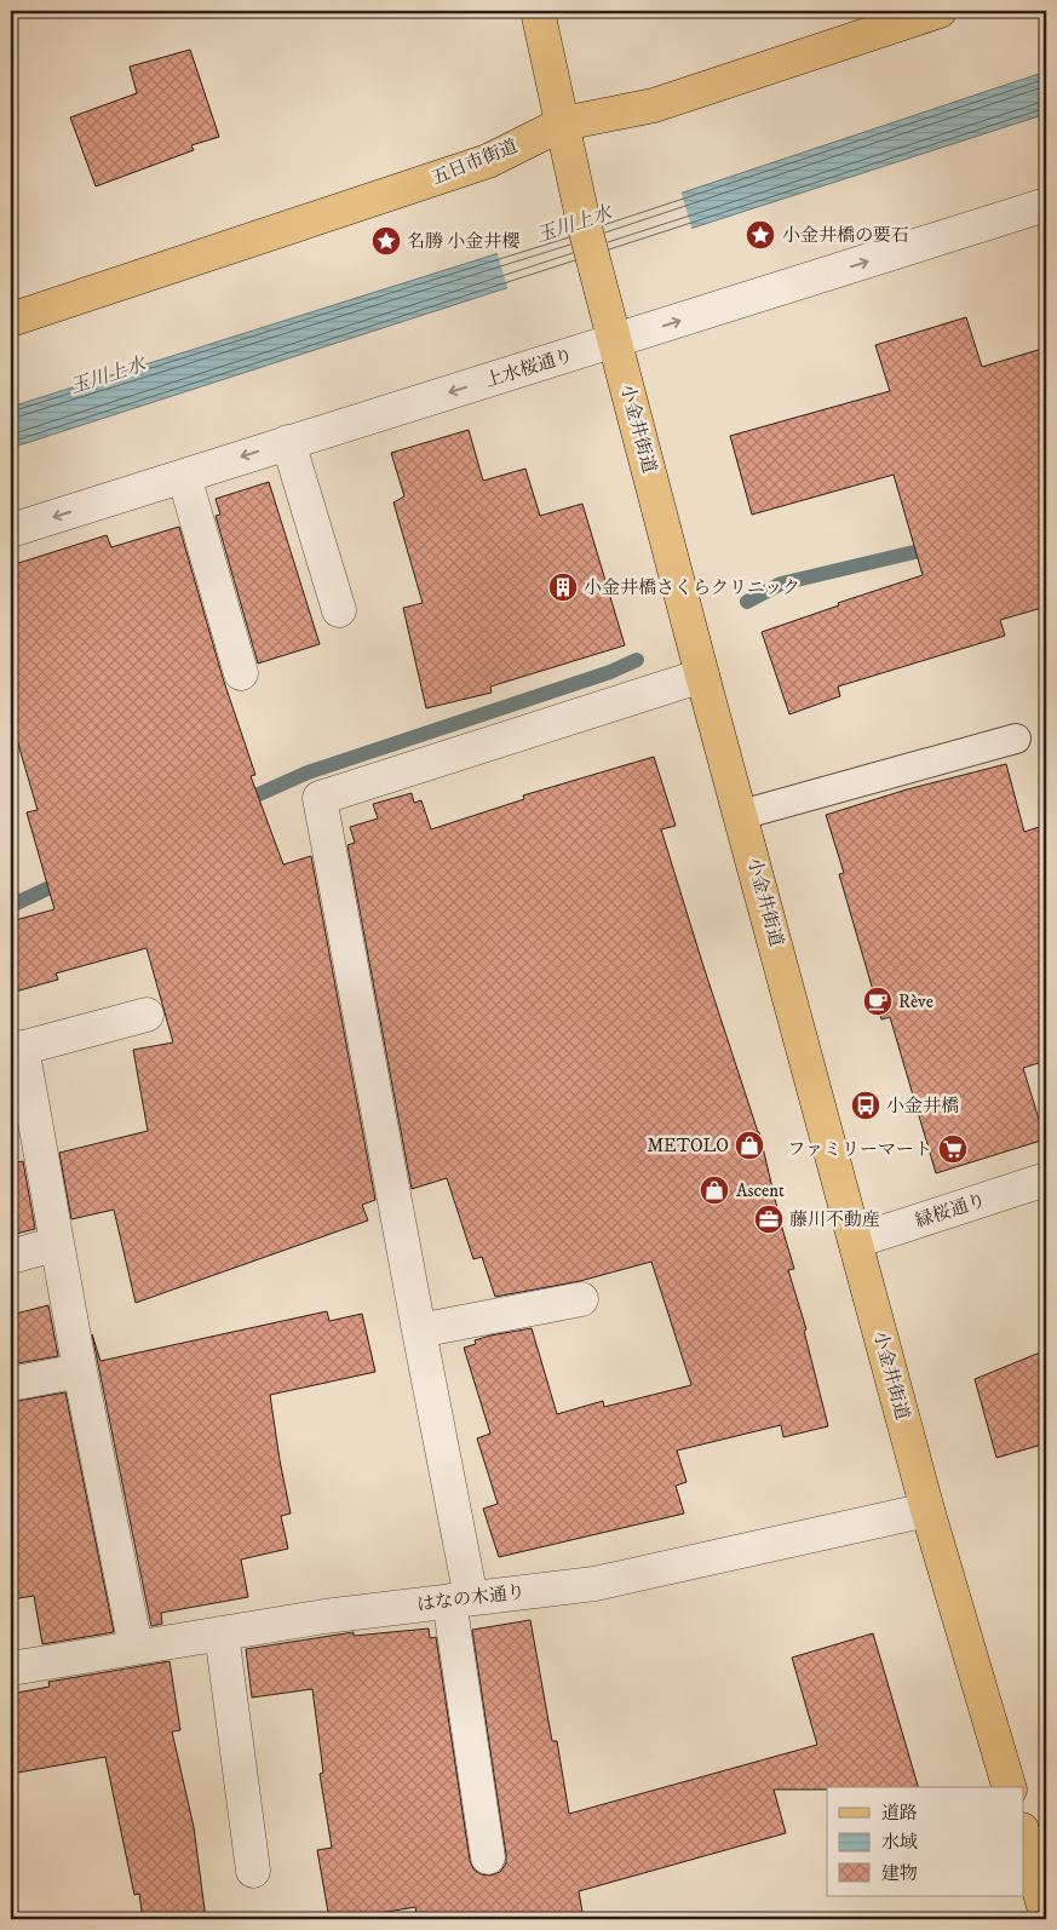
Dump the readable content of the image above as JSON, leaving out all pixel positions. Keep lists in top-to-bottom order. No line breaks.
{"streets":{"main road":["五日市街道","小金井街道"],"street":["上水桜通り","緑桜通り","はなの木通り"]},"crossings":[["五日市街道","小金井街道"],["上水桜通り","小金井街道"],["小金井街道","緑桜通り"],["小金井街道","はなの木通り"]],"water":["玉川上水"],"places":{"place":["小金井橋の要石","名勝 小金井櫻"],"building":["小金井橋さくらクリニック"],"cafe":["Rève"],"bus stop":["小金井橋"],"shop":["METOLO","Ascent"],"supermarket":["ファミリーマート"],"office":["藤川不動産"]},"legend":["道路","水域","建物"]}
